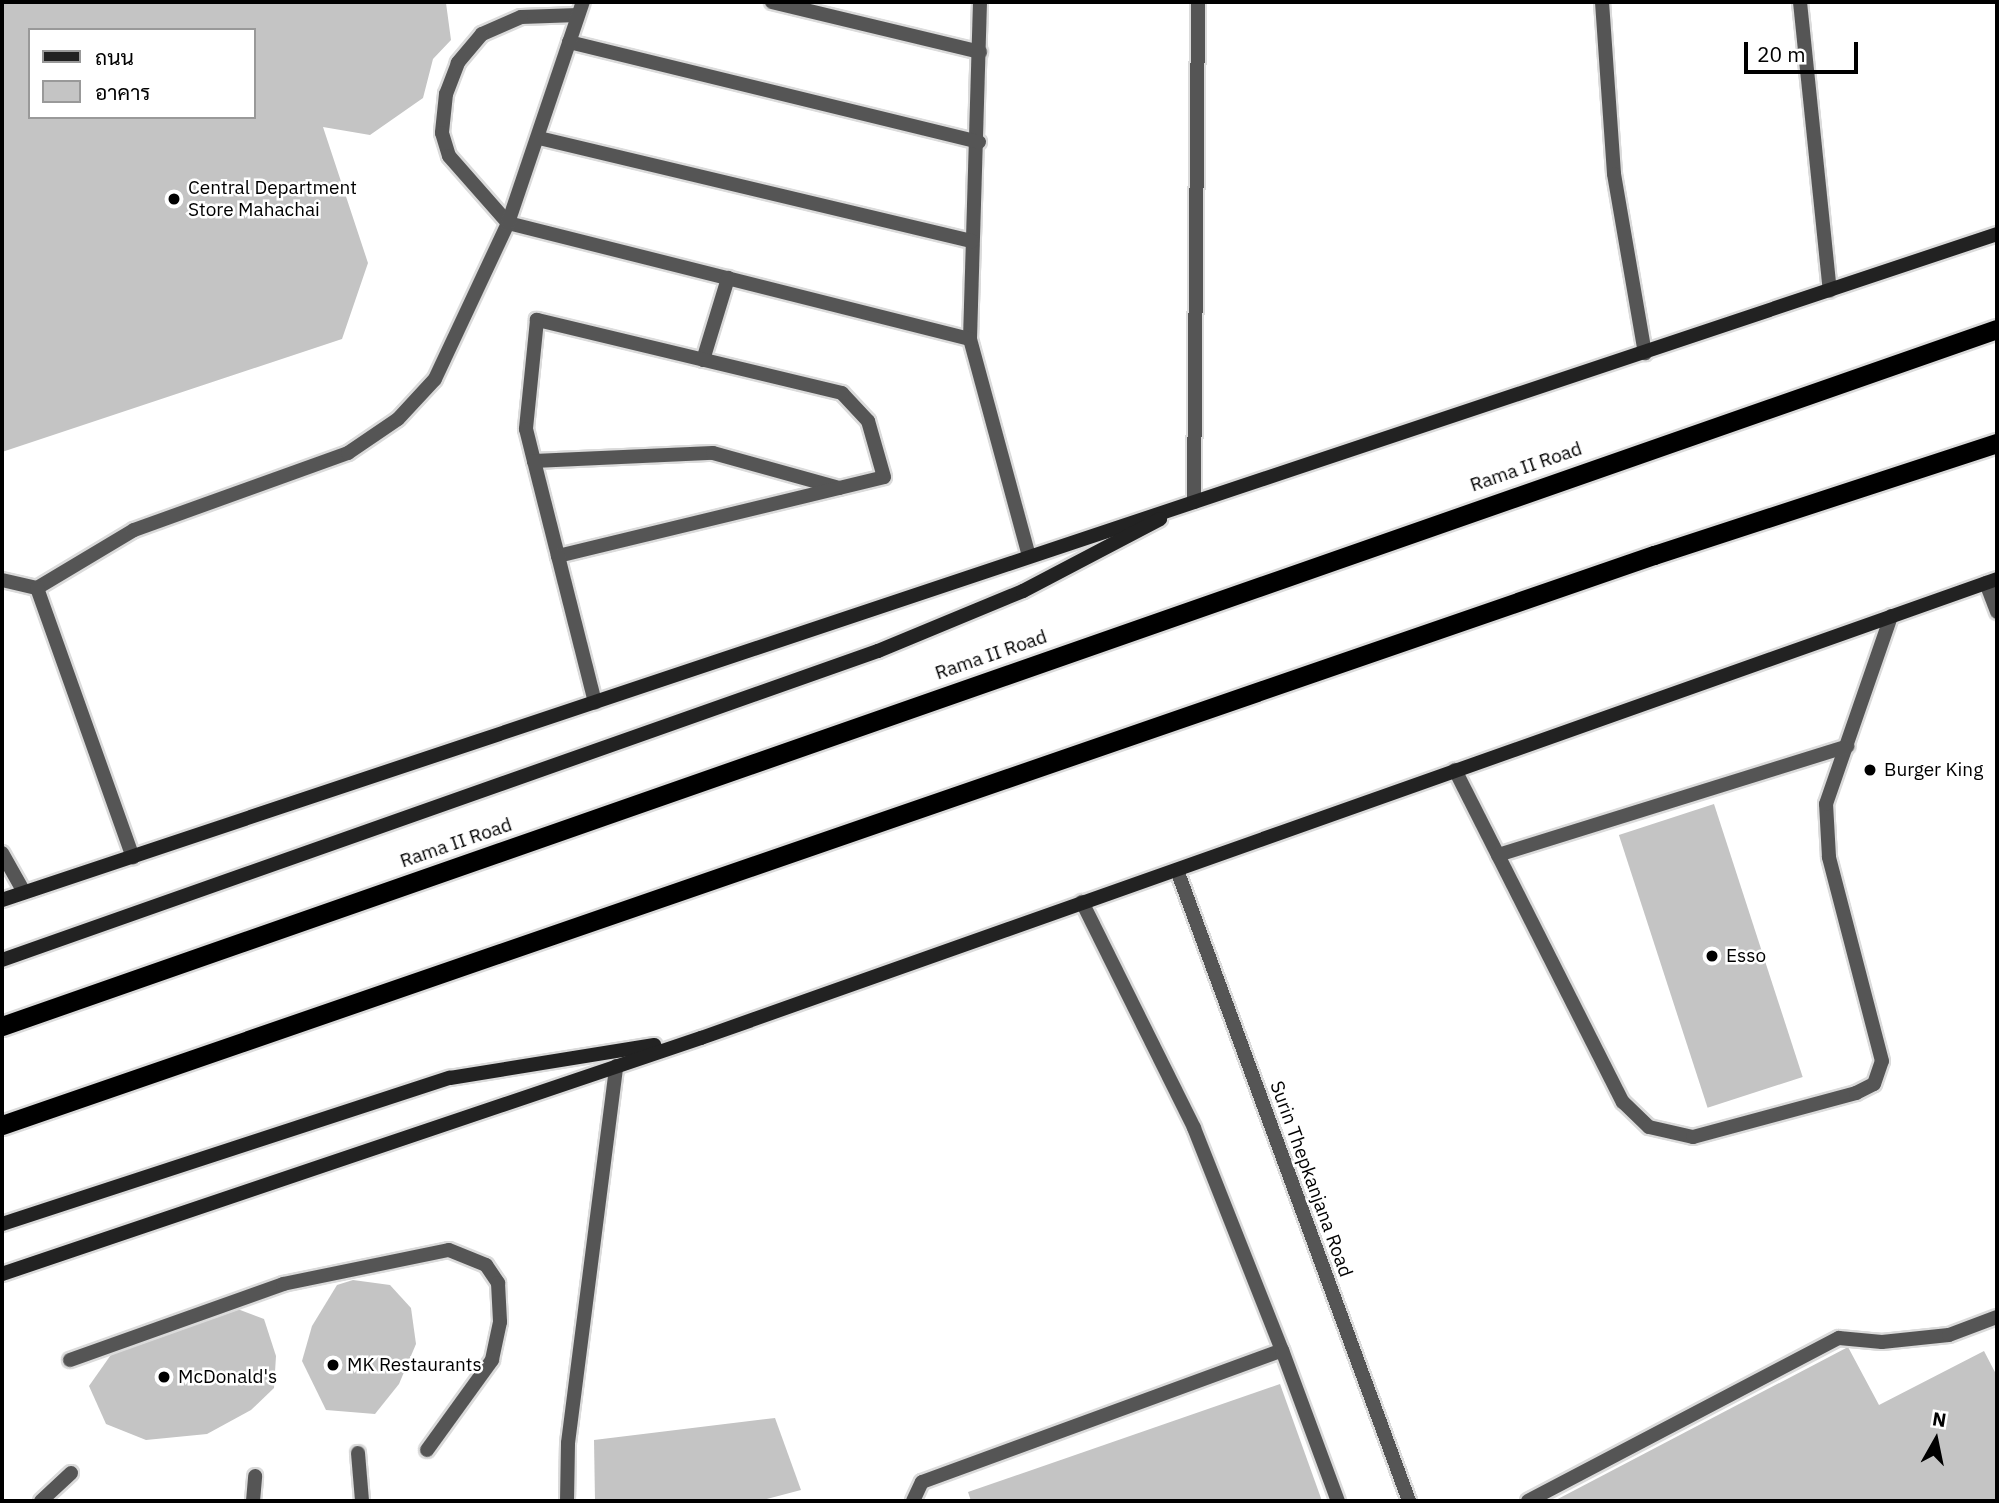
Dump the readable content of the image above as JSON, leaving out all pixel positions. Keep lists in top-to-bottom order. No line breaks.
{"streets":{"highway":["Rama II Road"],"street":["Surin Thepkanjana Road"]},"places":["Central Department Store Mahachai","Burger King","Esso","MK Restaurants","McDonald's"],"legend":["ถนน","อาคาร"],"scale_bar":"20 m","north":"top"}
